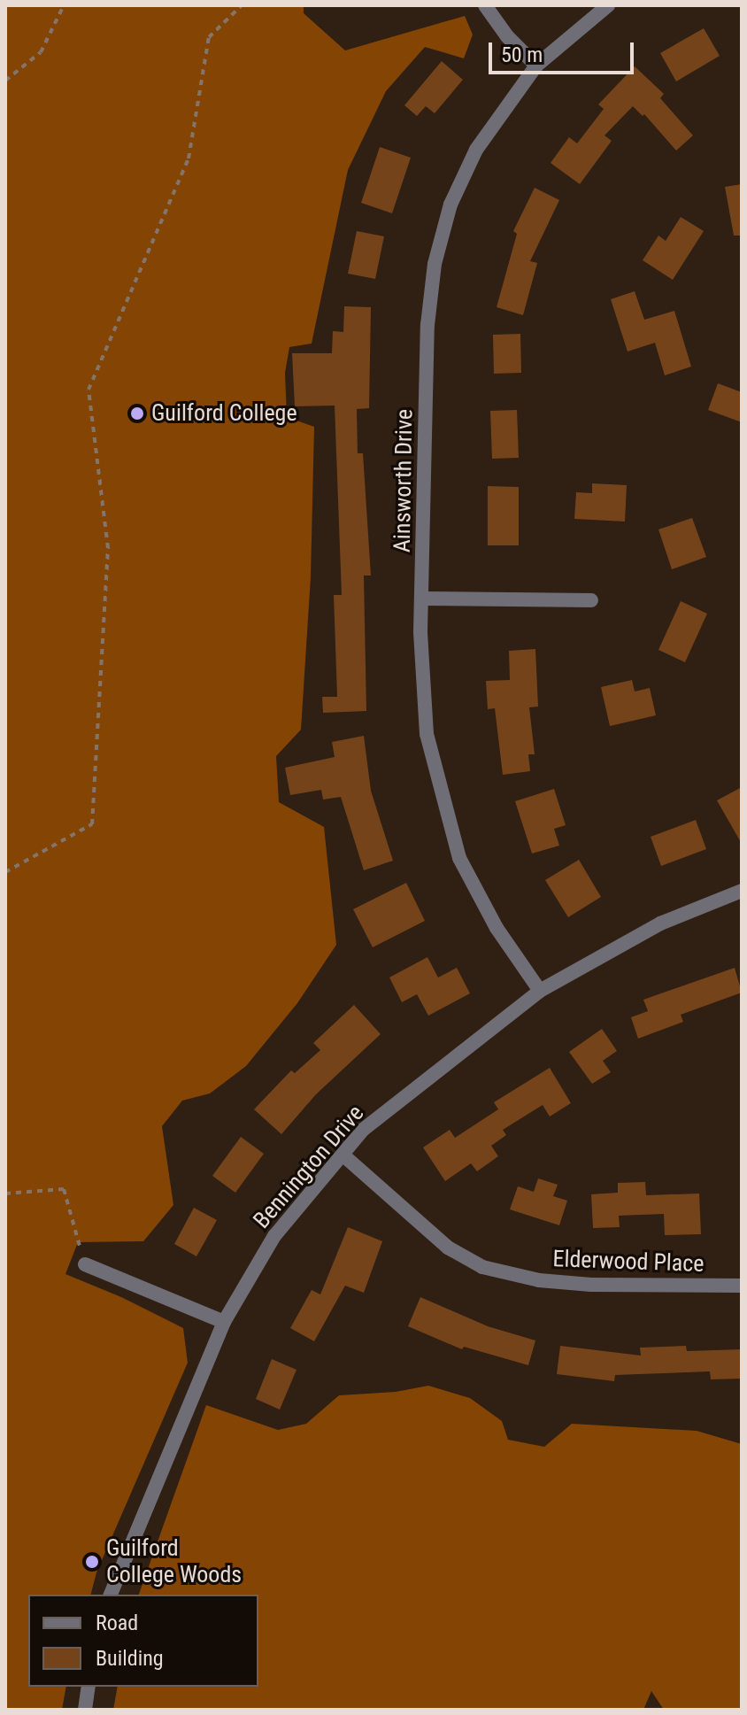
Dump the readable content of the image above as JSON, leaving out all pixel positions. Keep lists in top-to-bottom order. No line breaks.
{"streets":{"street":["Ainsworth Drive","Bennington Drive","Elderwood Place"]},"crossings":[["Ainsworth Drive","Bennington Drive"],["Bennington Drive","Elderwood Place"]],"places":["Guilford College","Guilford College Woods"],"legend":["Road","Building"],"scale_bar":"50 m"}
